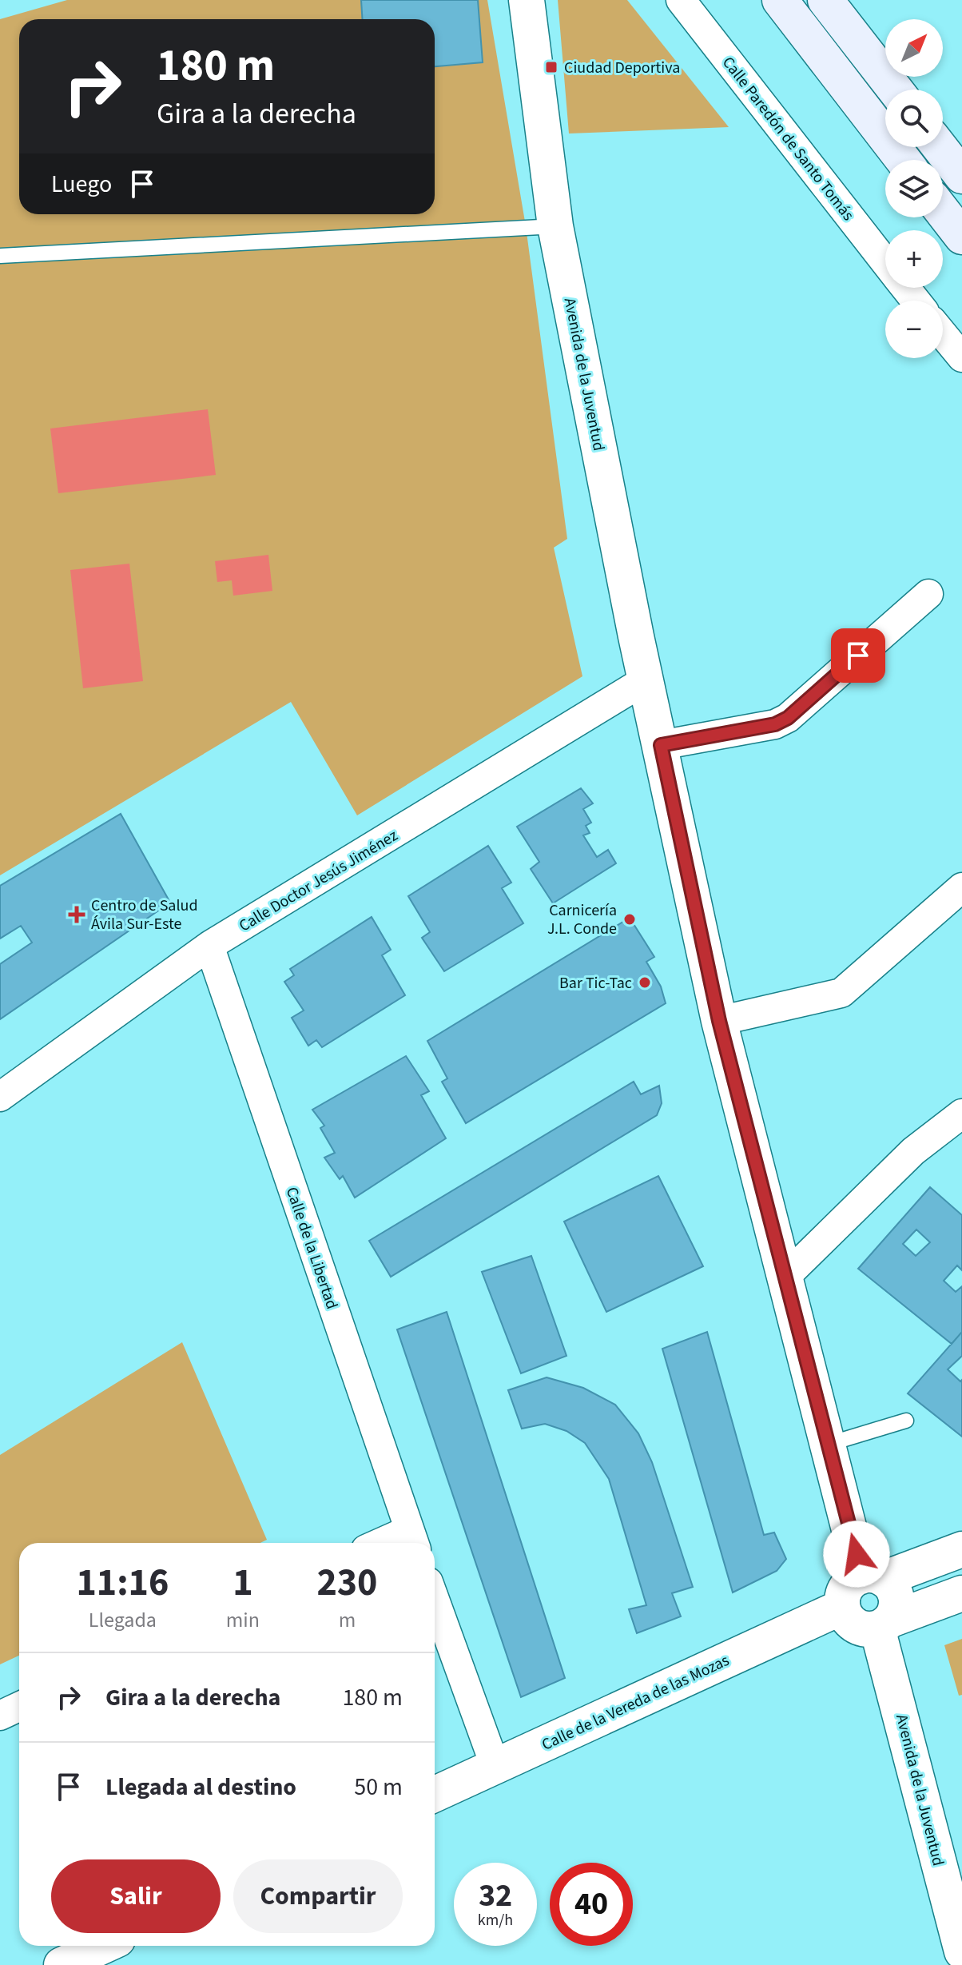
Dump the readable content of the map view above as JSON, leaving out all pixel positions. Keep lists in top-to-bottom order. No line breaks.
{"streets":{"street":["Calle Paredón de Santo Tomás","Avenida de la Juventud","Calle Doctor Jesús Jiménez","Calle de la Libertad","Calle de la Vereda de las Mozas"]},"crossings":[["Avenida de la Juventud","Calle Doctor Jesús Jiménez"],["Avenida de la Juventud","Calle de la Vereda de las Mozas"],["Calle Doctor Jesús Jiménez","Calle de la Libertad"]],"places":{"transit":["Ciudad Deportiva"],"health":["Centro de Salud Ávila Sur-Este"],"other":["Carnicería J.L. Conde","Bar Tic-Tac"]},"north":"top right","page":{"map_buttons":["+","−"],"turn":["180 m","Gira a la derecha"],"then":"Luego","eta":["11:16","Llegada","1","min","230","m"],"list":[{"name":"Gira a la derecha","value":"180 m"},{"name":"Llegada al destino","value":"50 m"}],"buttons":["Salir","Compartir"],"speed":"32 km/h","limit":"40"}}
